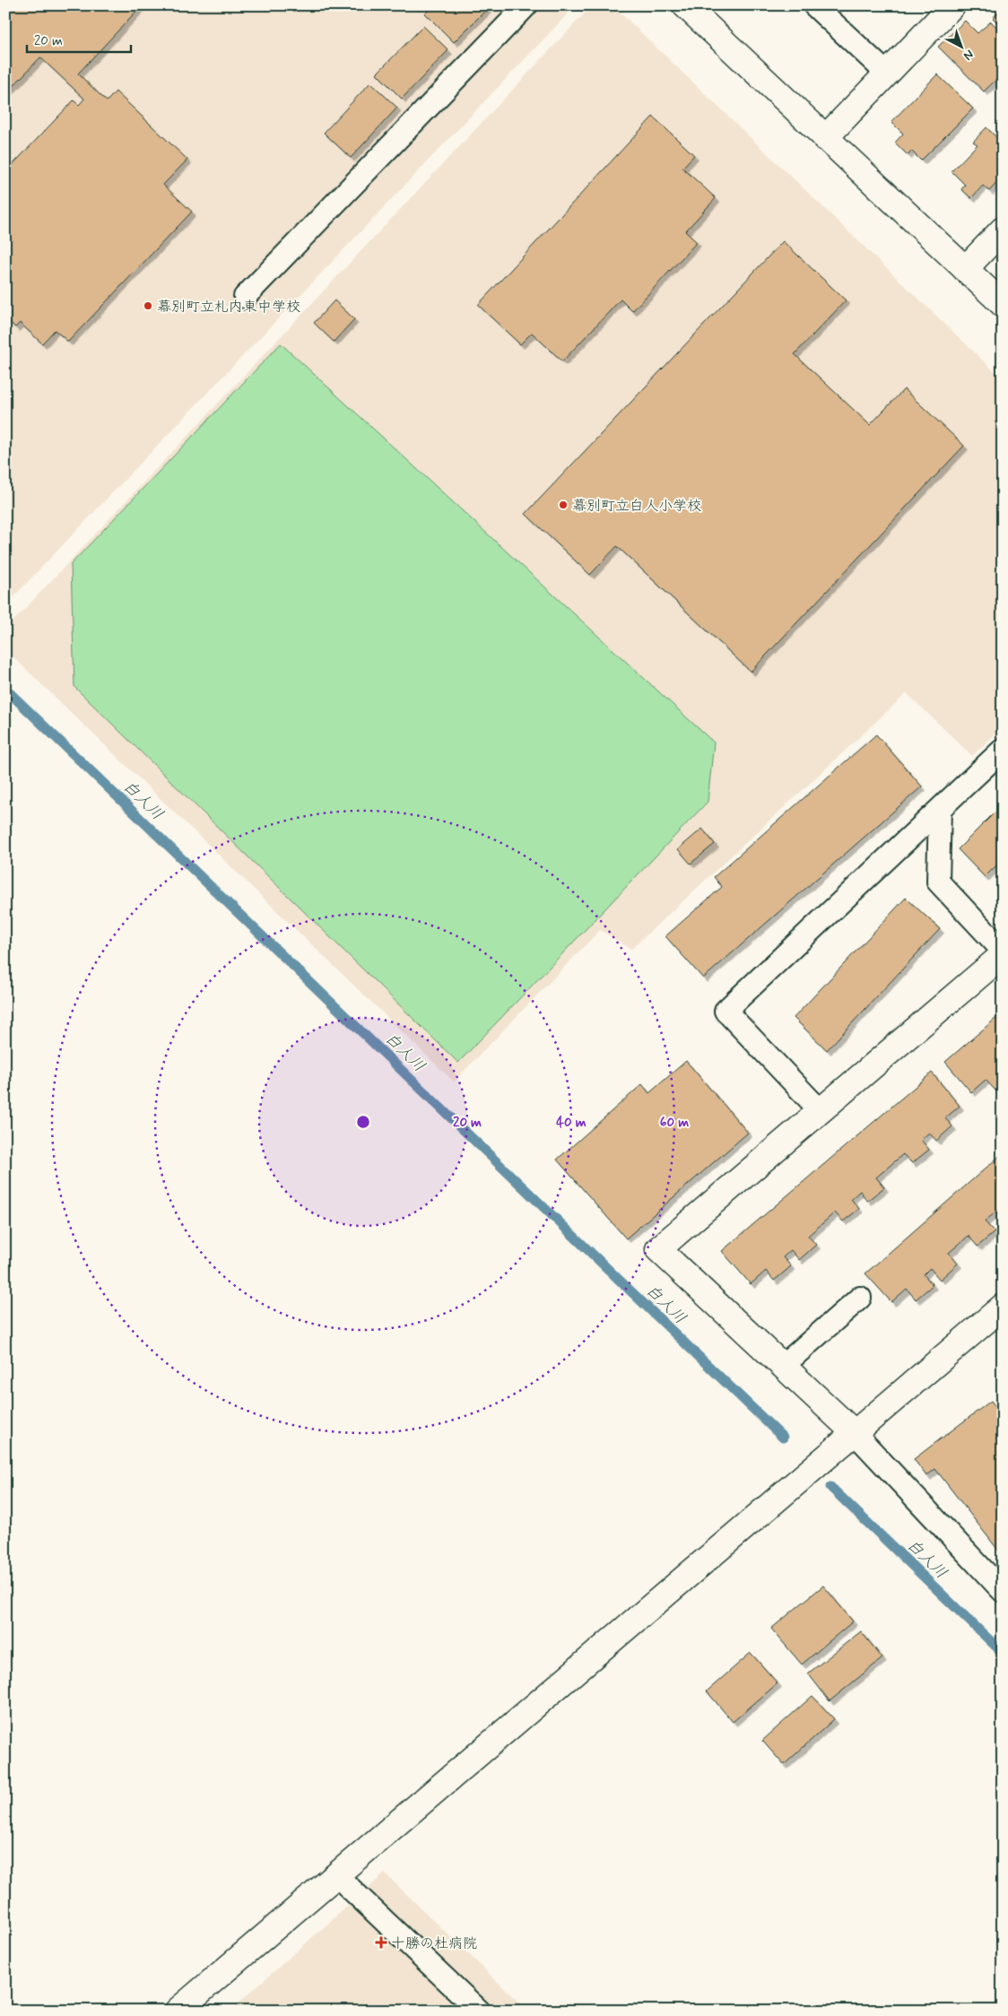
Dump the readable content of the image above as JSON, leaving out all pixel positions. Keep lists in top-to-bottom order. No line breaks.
{"water":["白人川"],"places":{"other":["幕別町立札内東中学校","幕別町立白人小学校"],"health":["十勝の杜病院"]},"scale_bar":"20 m","north":"bottom right","rings":["20 m","40 m","60 m"]}
